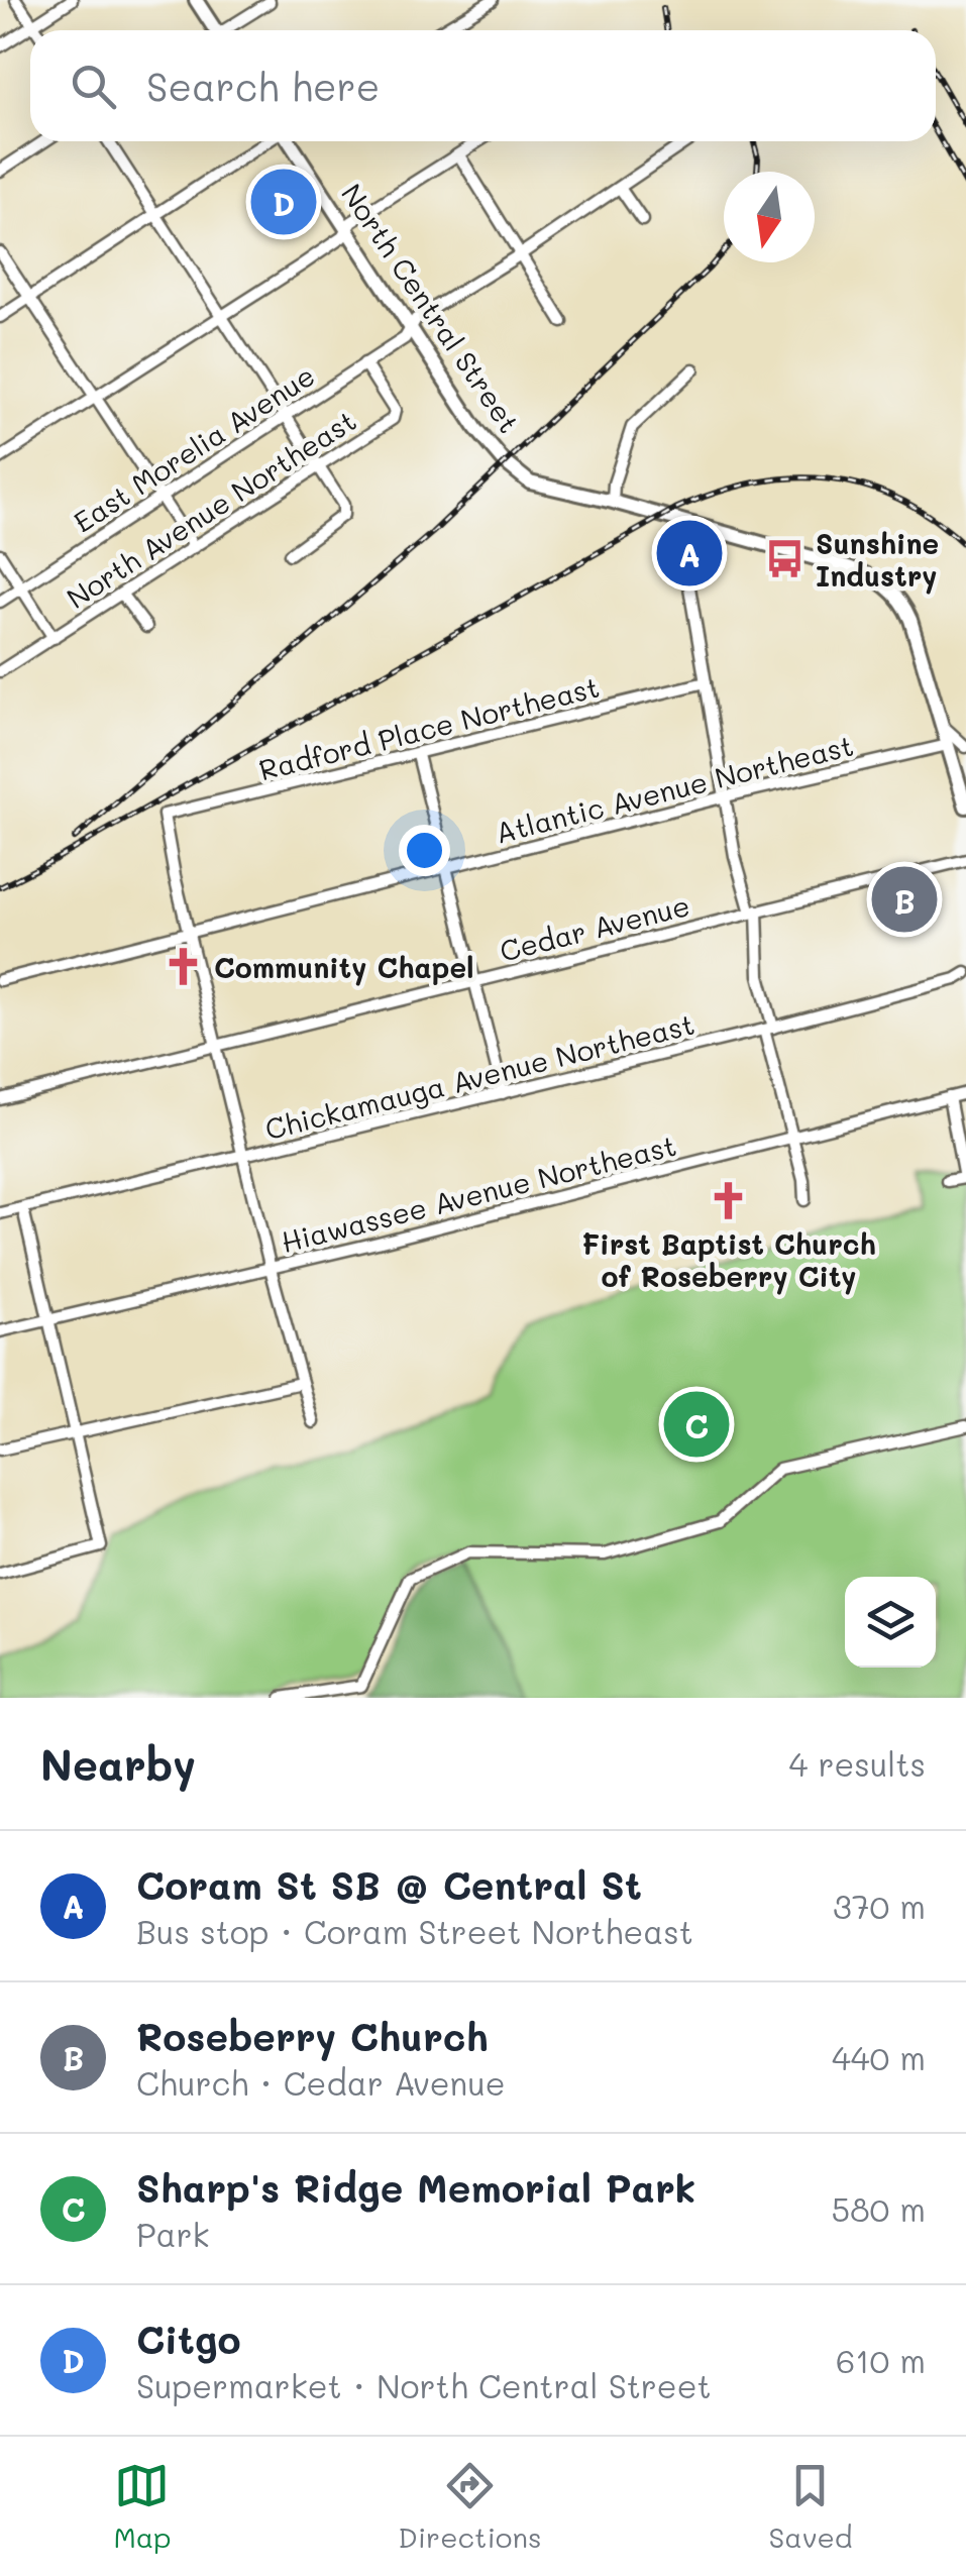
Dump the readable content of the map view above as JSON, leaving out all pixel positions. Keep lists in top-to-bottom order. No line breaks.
{"streets":{"main road":["North Central Street"],"street":["East Morelia Avenue","North Avenue Northeast","Radford Place Northeast","Atlantic Avenue Northeast","Cedar Avenue","Chickamauga Avenue Northeast","Hiawassee Avenue Northeast"]},"crossings":[["North Central Street","East Morelia Avenue"],["North Central Street","Atlantic Avenue Northeast"],["East Morelia Avenue","North Avenue Northeast"],["Radford Place Northeast","Atlantic Avenue Northeast"]],"places":{"bus stop":["Sunshine Industry"],"church":["Community Chapel","First Baptist Church of Roseberry City"]},"north":"bottom","page":{"search":"Search here","pins":["D","A","B","C"],"heading":["Nearby","4 results"],"list":[{"mark":"A","name":"Coram St SB @ Central St","note":"Bus stop · Coram Street Northeast","value":"370 m"},{"mark":"B","name":"Roseberry Church","note":"Church · Cedar Avenue","value":"440 m"},{"mark":"C","name":"Sharp's Ridge Memorial Park","note":"Park","value":"580 m"},{"mark":"D","name":"Citgo","note":"Supermarket · North Central Street","value":"610 m"}],"nav":["Map","Directions","Saved"]}}
